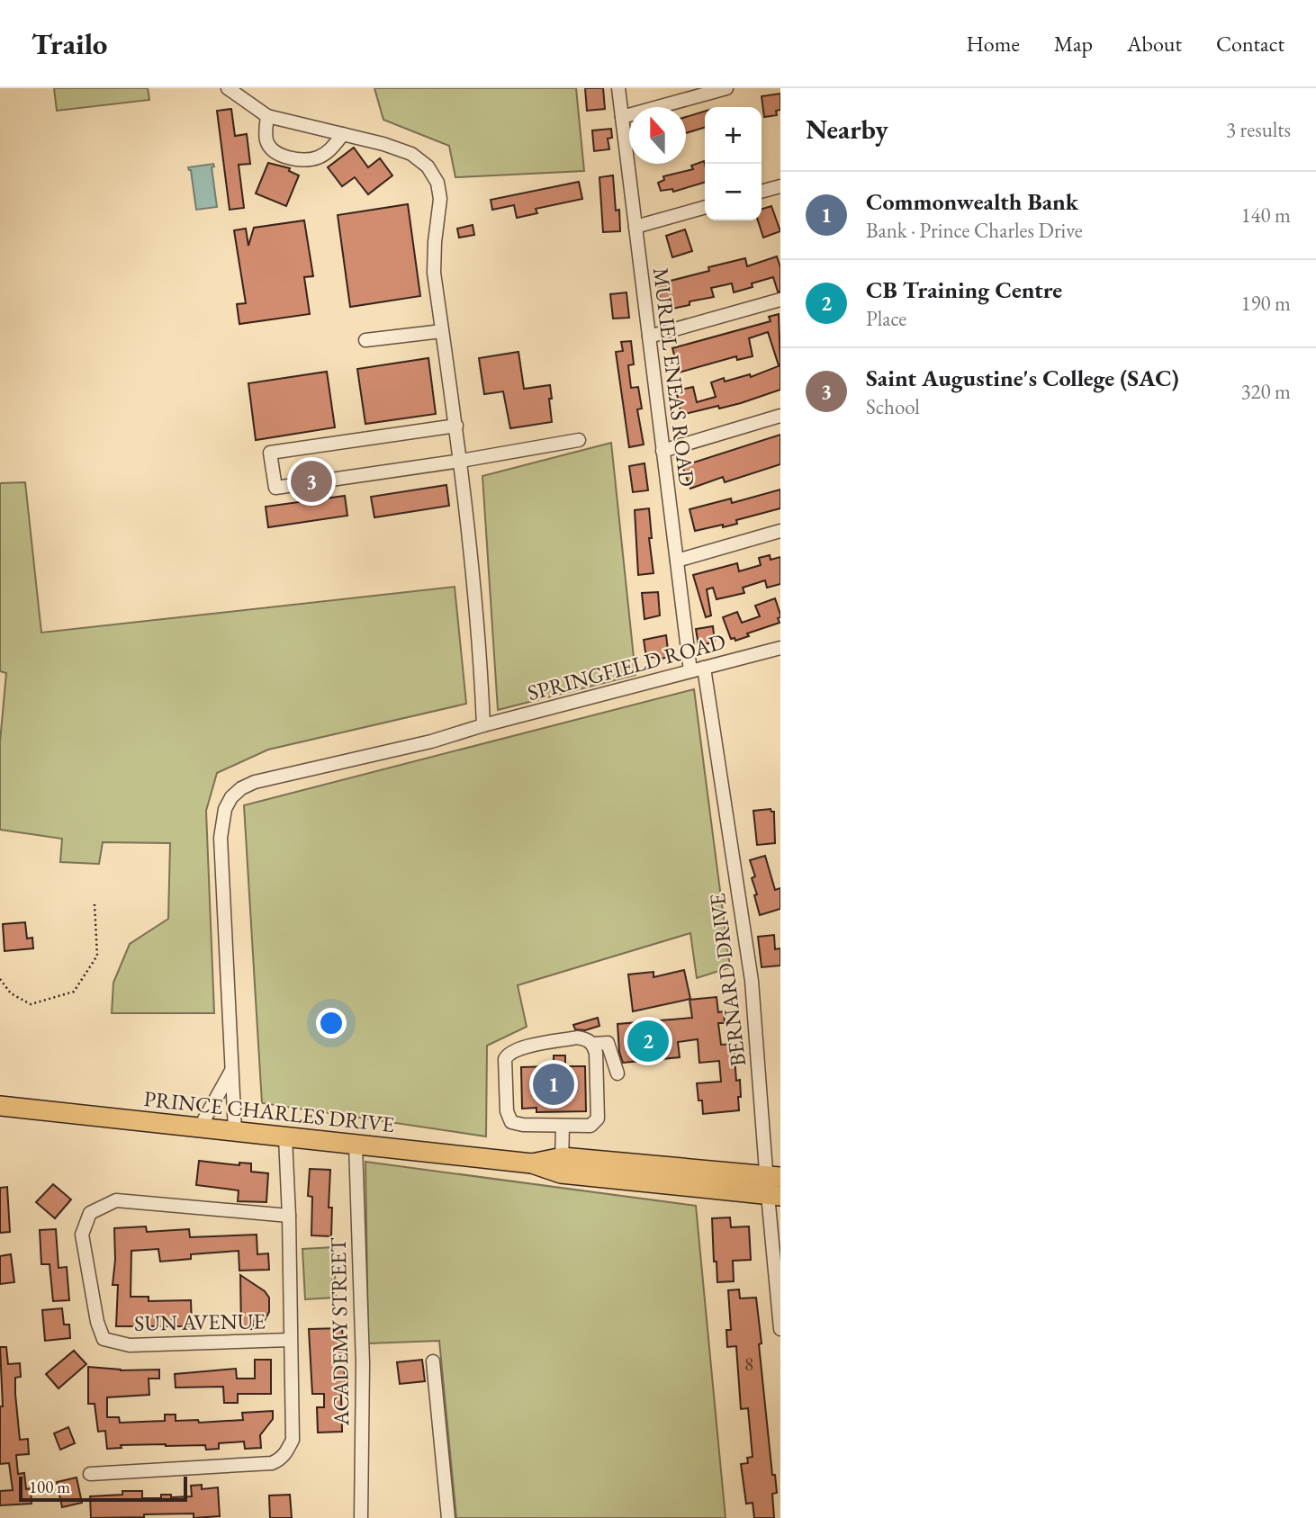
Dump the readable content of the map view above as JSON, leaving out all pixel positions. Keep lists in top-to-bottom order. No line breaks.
{"streets":{"highway":["PRINCE CHARLES DRIVE"],"street":["MURIEL ENEAS ROAD","SPRINGFIELD ROAD","BERNARD DRIVE","SUN AVENUE","ACADEMY STREET"]},"crossings":[["MURIEL ENEAS ROAD","SPRINGFIELD ROAD"],["MURIEL ENEAS ROAD","BERNARD DRIVE"],["SPRINGFIELD ROAD","BERNARD DRIVE"],["SPRINGFIELD ROAD","PRINCE CHARLES DRIVE"],["BERNARD DRIVE","PRINCE CHARLES DRIVE"],["PRINCE CHARLES DRIVE","ACADEMY STREET"]],"house_numbers":["8"],"scale_bar":"100 m","north":"top","page":{"header":"Trailo","nav":["Home","Map","About","Contact"],"heading":["Nearby","3 results"],"map_buttons":["+","−"],"list":[{"mark":"1","name":"Commonwealth Bank","note":"Bank · Prince Charles Drive","value":"140 m"},{"mark":"2","name":"CB Training Centre","note":"Place","value":"190 m"},{"mark":"3","name":"Saint Augustine's College (SAC)","note":"School","value":"320 m"}],"pins":["3","2","1"],"scale":"100 m"}}
